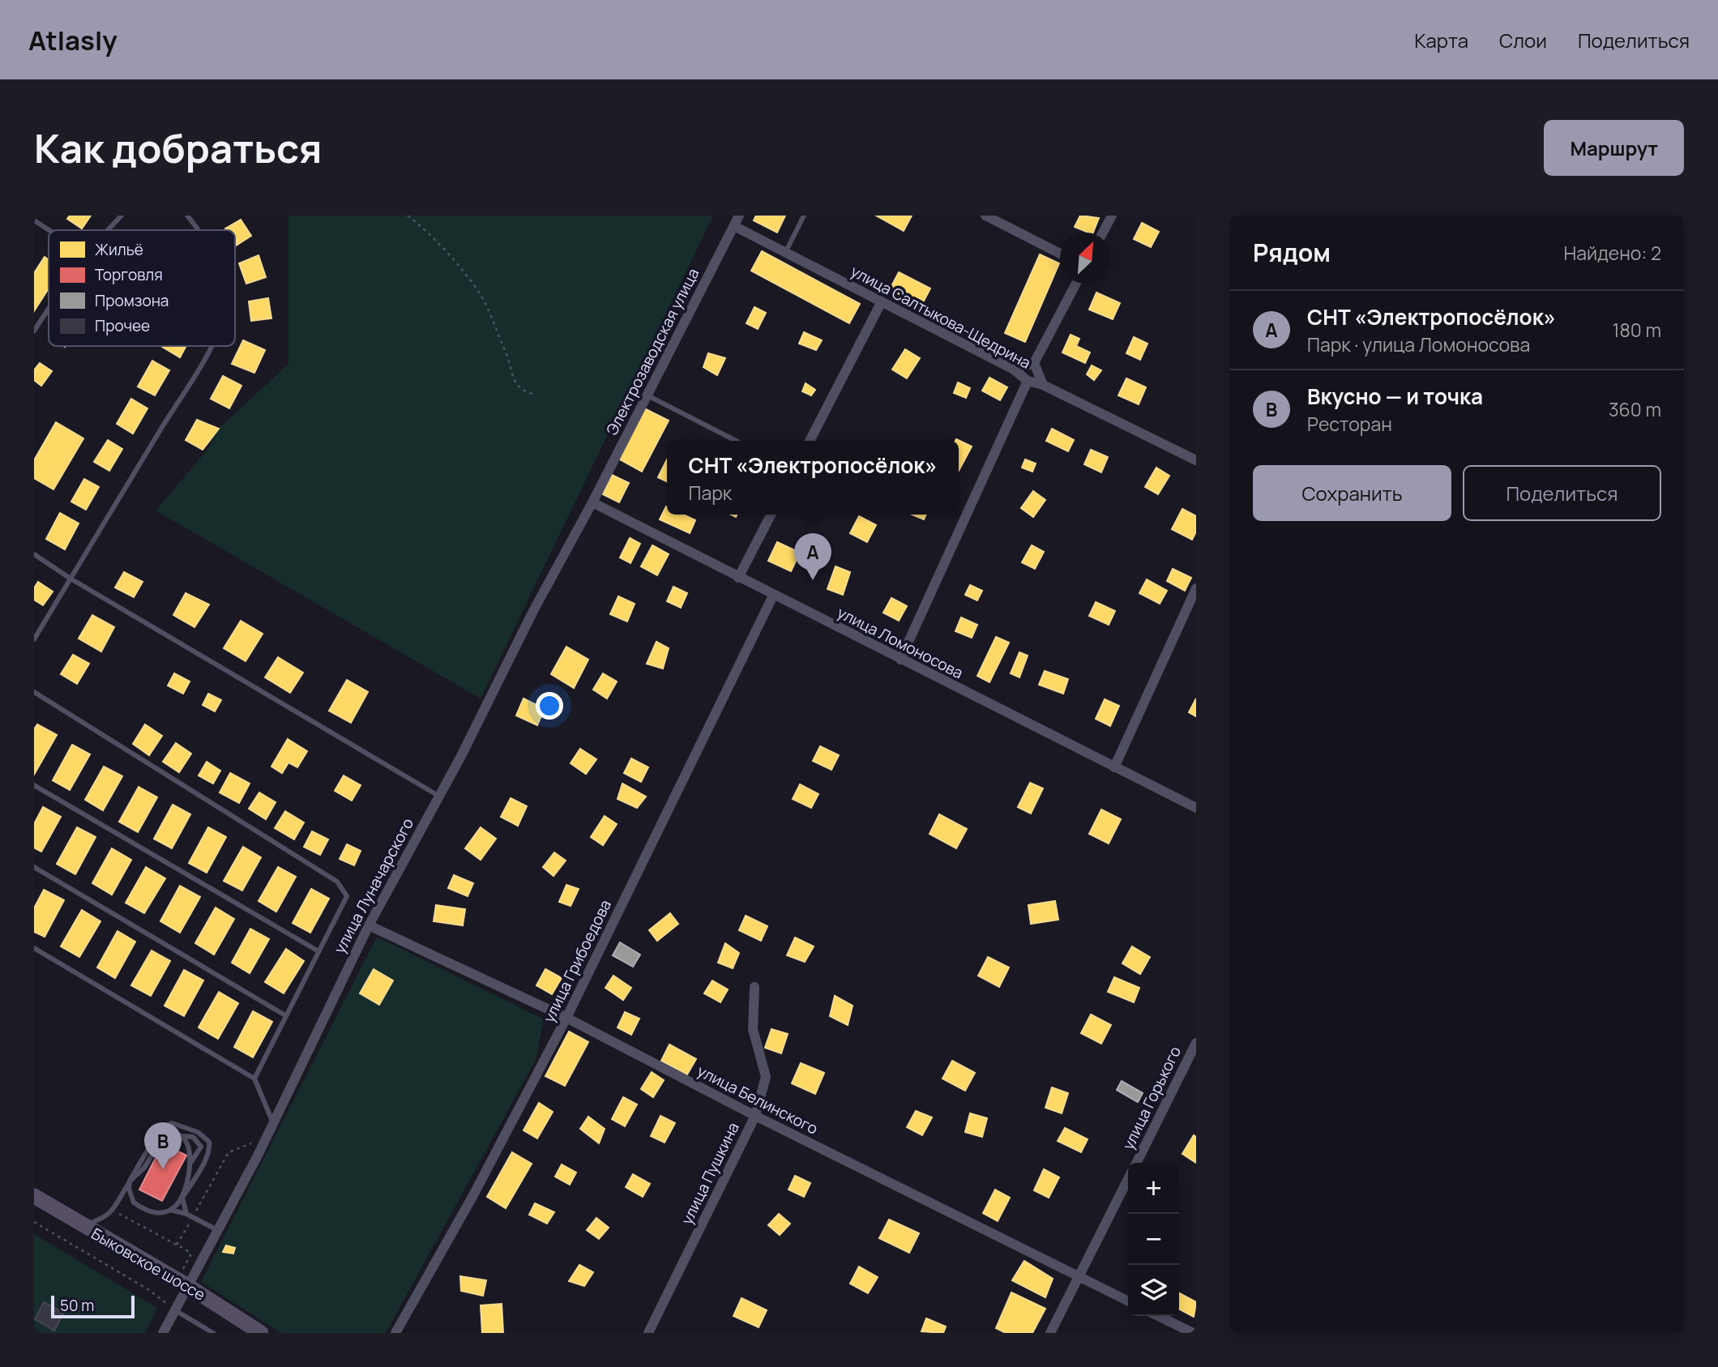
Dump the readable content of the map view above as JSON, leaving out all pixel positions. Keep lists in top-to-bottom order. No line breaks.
{"streets":{"main road":["Быковское шоссе"],"street":["улица Салтыкова-Щедрина","Электрозаводская улица","улица Ломоносова","улица Луначарского","улица Грибоедова","улица Горького","улица Белинского","улица Пушкина"]},"crossings":[["улица Салтыкова-Щедрина","Электрозаводская улица"],["Электрозаводская улица","улица Ломоносова"],["Электрозаводская улица","улица Луначарского"],["улица Ломоносова","улица Луначарского"],["улица Ломоносова","улица Грибоедова"],["улица Луначарского","улица Белинского"],["улица Луначарского","Быковское шоссе"],["улица Грибоедова","улица Белинского"],["улица Горького","улица Белинского"],["улица Белинского","улица Пушкина"]],"legend":["Жильё","Торговля","Промзона","Прочее"],"scale_bar":"50 m","north":"top right","page":{"header":"Atlasly","nav":["Карта","Слои","Поделиться"],"buttons":["Маршрут",["Сохранить","Поделиться"]],"title":"Как добраться","heading":["Рядом","Найдено: 2"],"list":[{"mark":"A","name":"СНТ «Электропосёлок»","note":"Парк · улица Ломоносова","value":"180 m"},{"mark":"B","name":"Вкусно — и точка","note":"Ресторан","value":"360 m"}],"popup":["СНТ «Электропосёлок»","Парк"],"pins":["A","B"],"map_buttons":["+","−"],"scale":"50 m"}}
